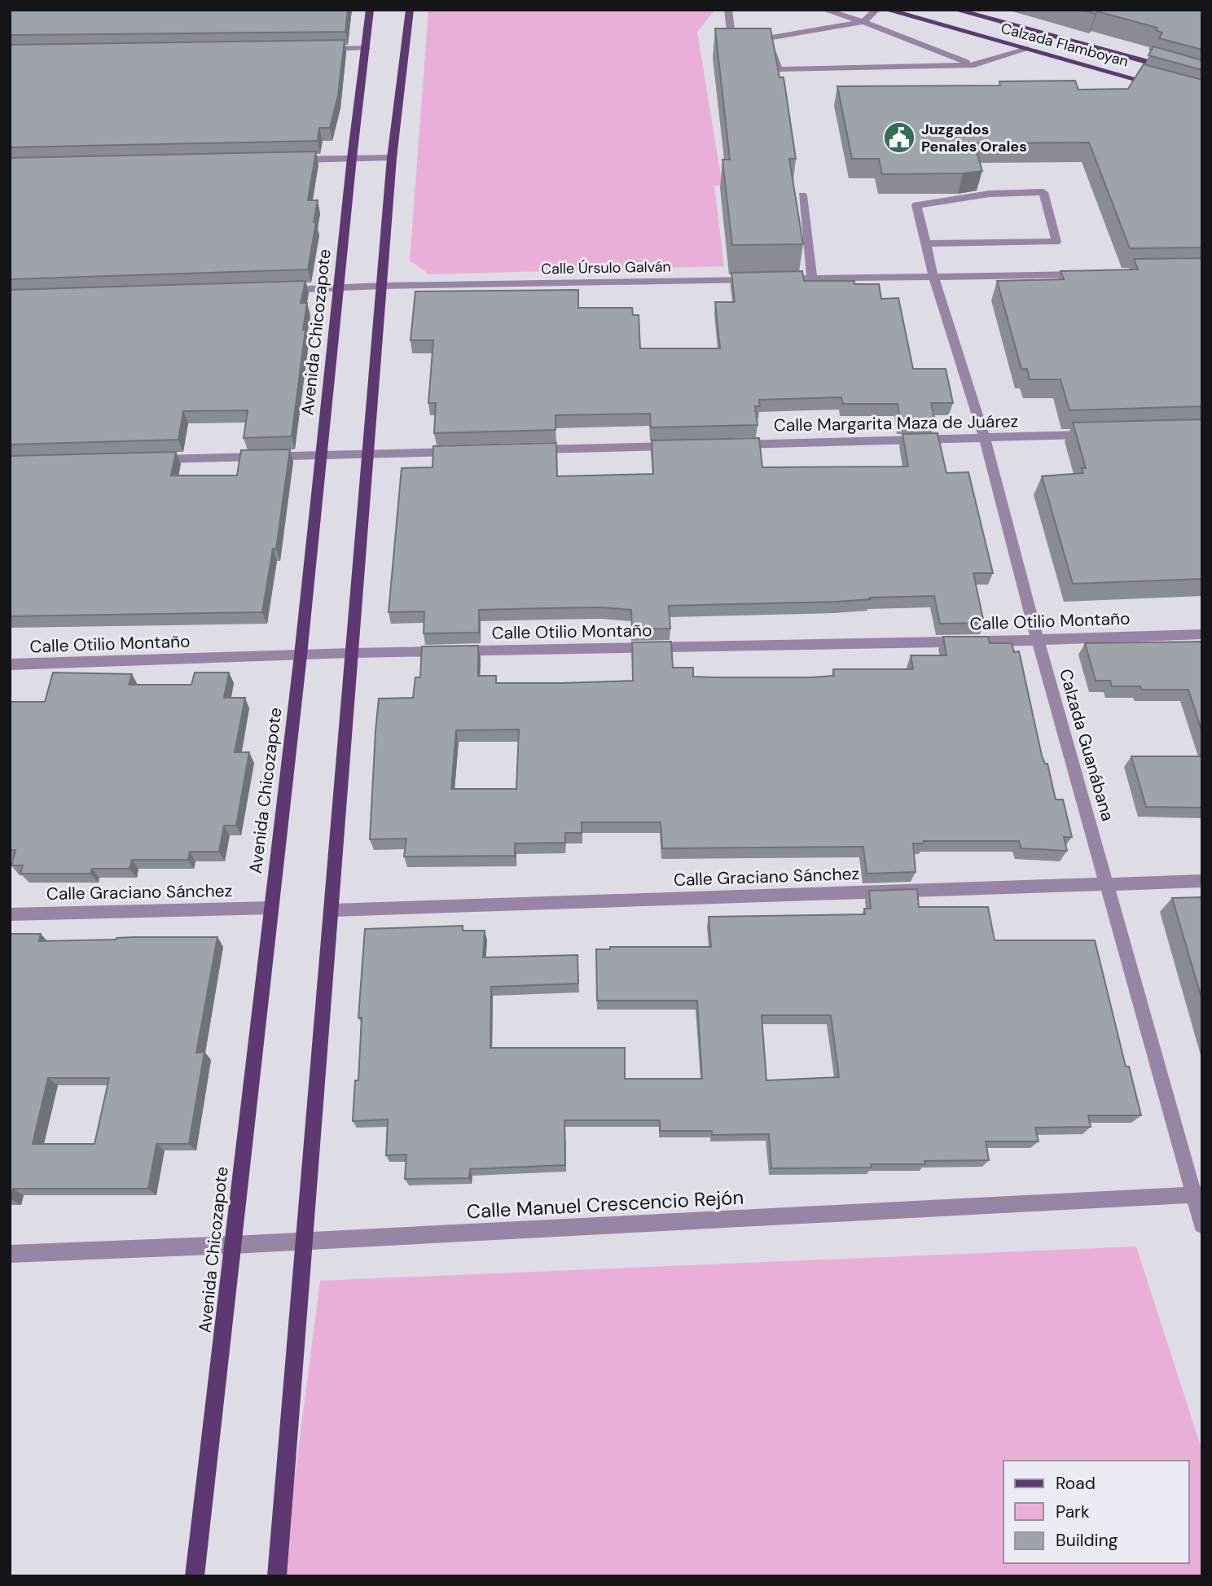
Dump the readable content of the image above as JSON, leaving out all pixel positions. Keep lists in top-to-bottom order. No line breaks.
{"streets":{"main road":["Calzada Flamboyan","Avenida Chicozapote"],"street":["Calle Úrsulo Galván","Calle Margarita Maza de Juárez","Calle Otilio Montaño","Calzada Guanábana","Calle Graciano Sánchez","Calle Manuel Crescencio Rejón"]},"crossings":[["Calle Úrsulo Galván","Avenida Chicozapote"],["Calle Úrsulo Galván","Calzada Guanábana"],["Avenida Chicozapote","Calle Otilio Montaño"],["Avenida Chicozapote","Calle Graciano Sánchez"],["Avenida Chicozapote","Calle Manuel Crescencio Rejón"],["Calle Margarita Maza de Juárez","Calzada Guanábana"],["Calle Otilio Montaño","Calzada Guanábana"],["Calzada Guanábana","Calle Graciano Sánchez"],["Calzada Guanábana","Calle Manuel Crescencio Rejón"]],"places":{"public building":["Juzgados Penales Orales"]},"legend":["Road","Park","Building"]}
